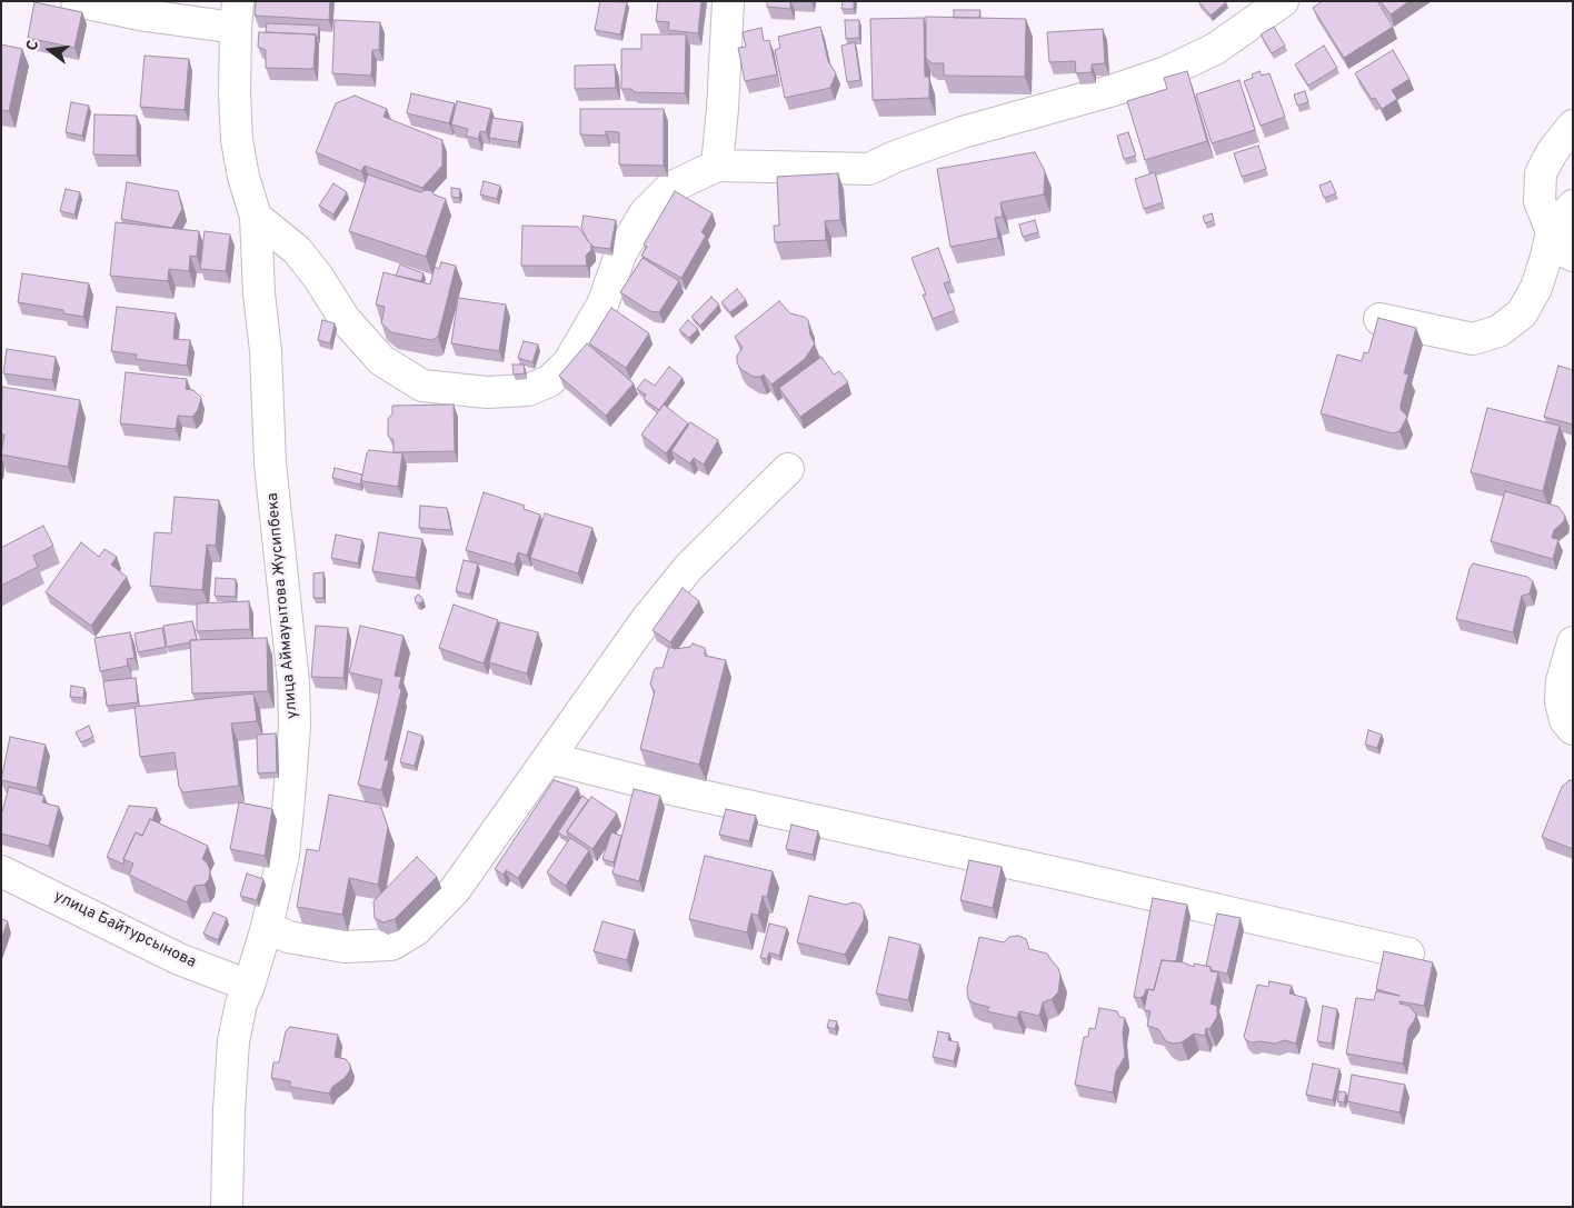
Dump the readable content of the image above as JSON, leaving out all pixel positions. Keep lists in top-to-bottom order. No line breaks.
{"streets":{"street":["улица Аймауытова Жусипбека","улица Байтурсынова"]},"crossings":[["улица Аймауытова Жусипбека","улица Байтурсынова"]],"north":"left"}
